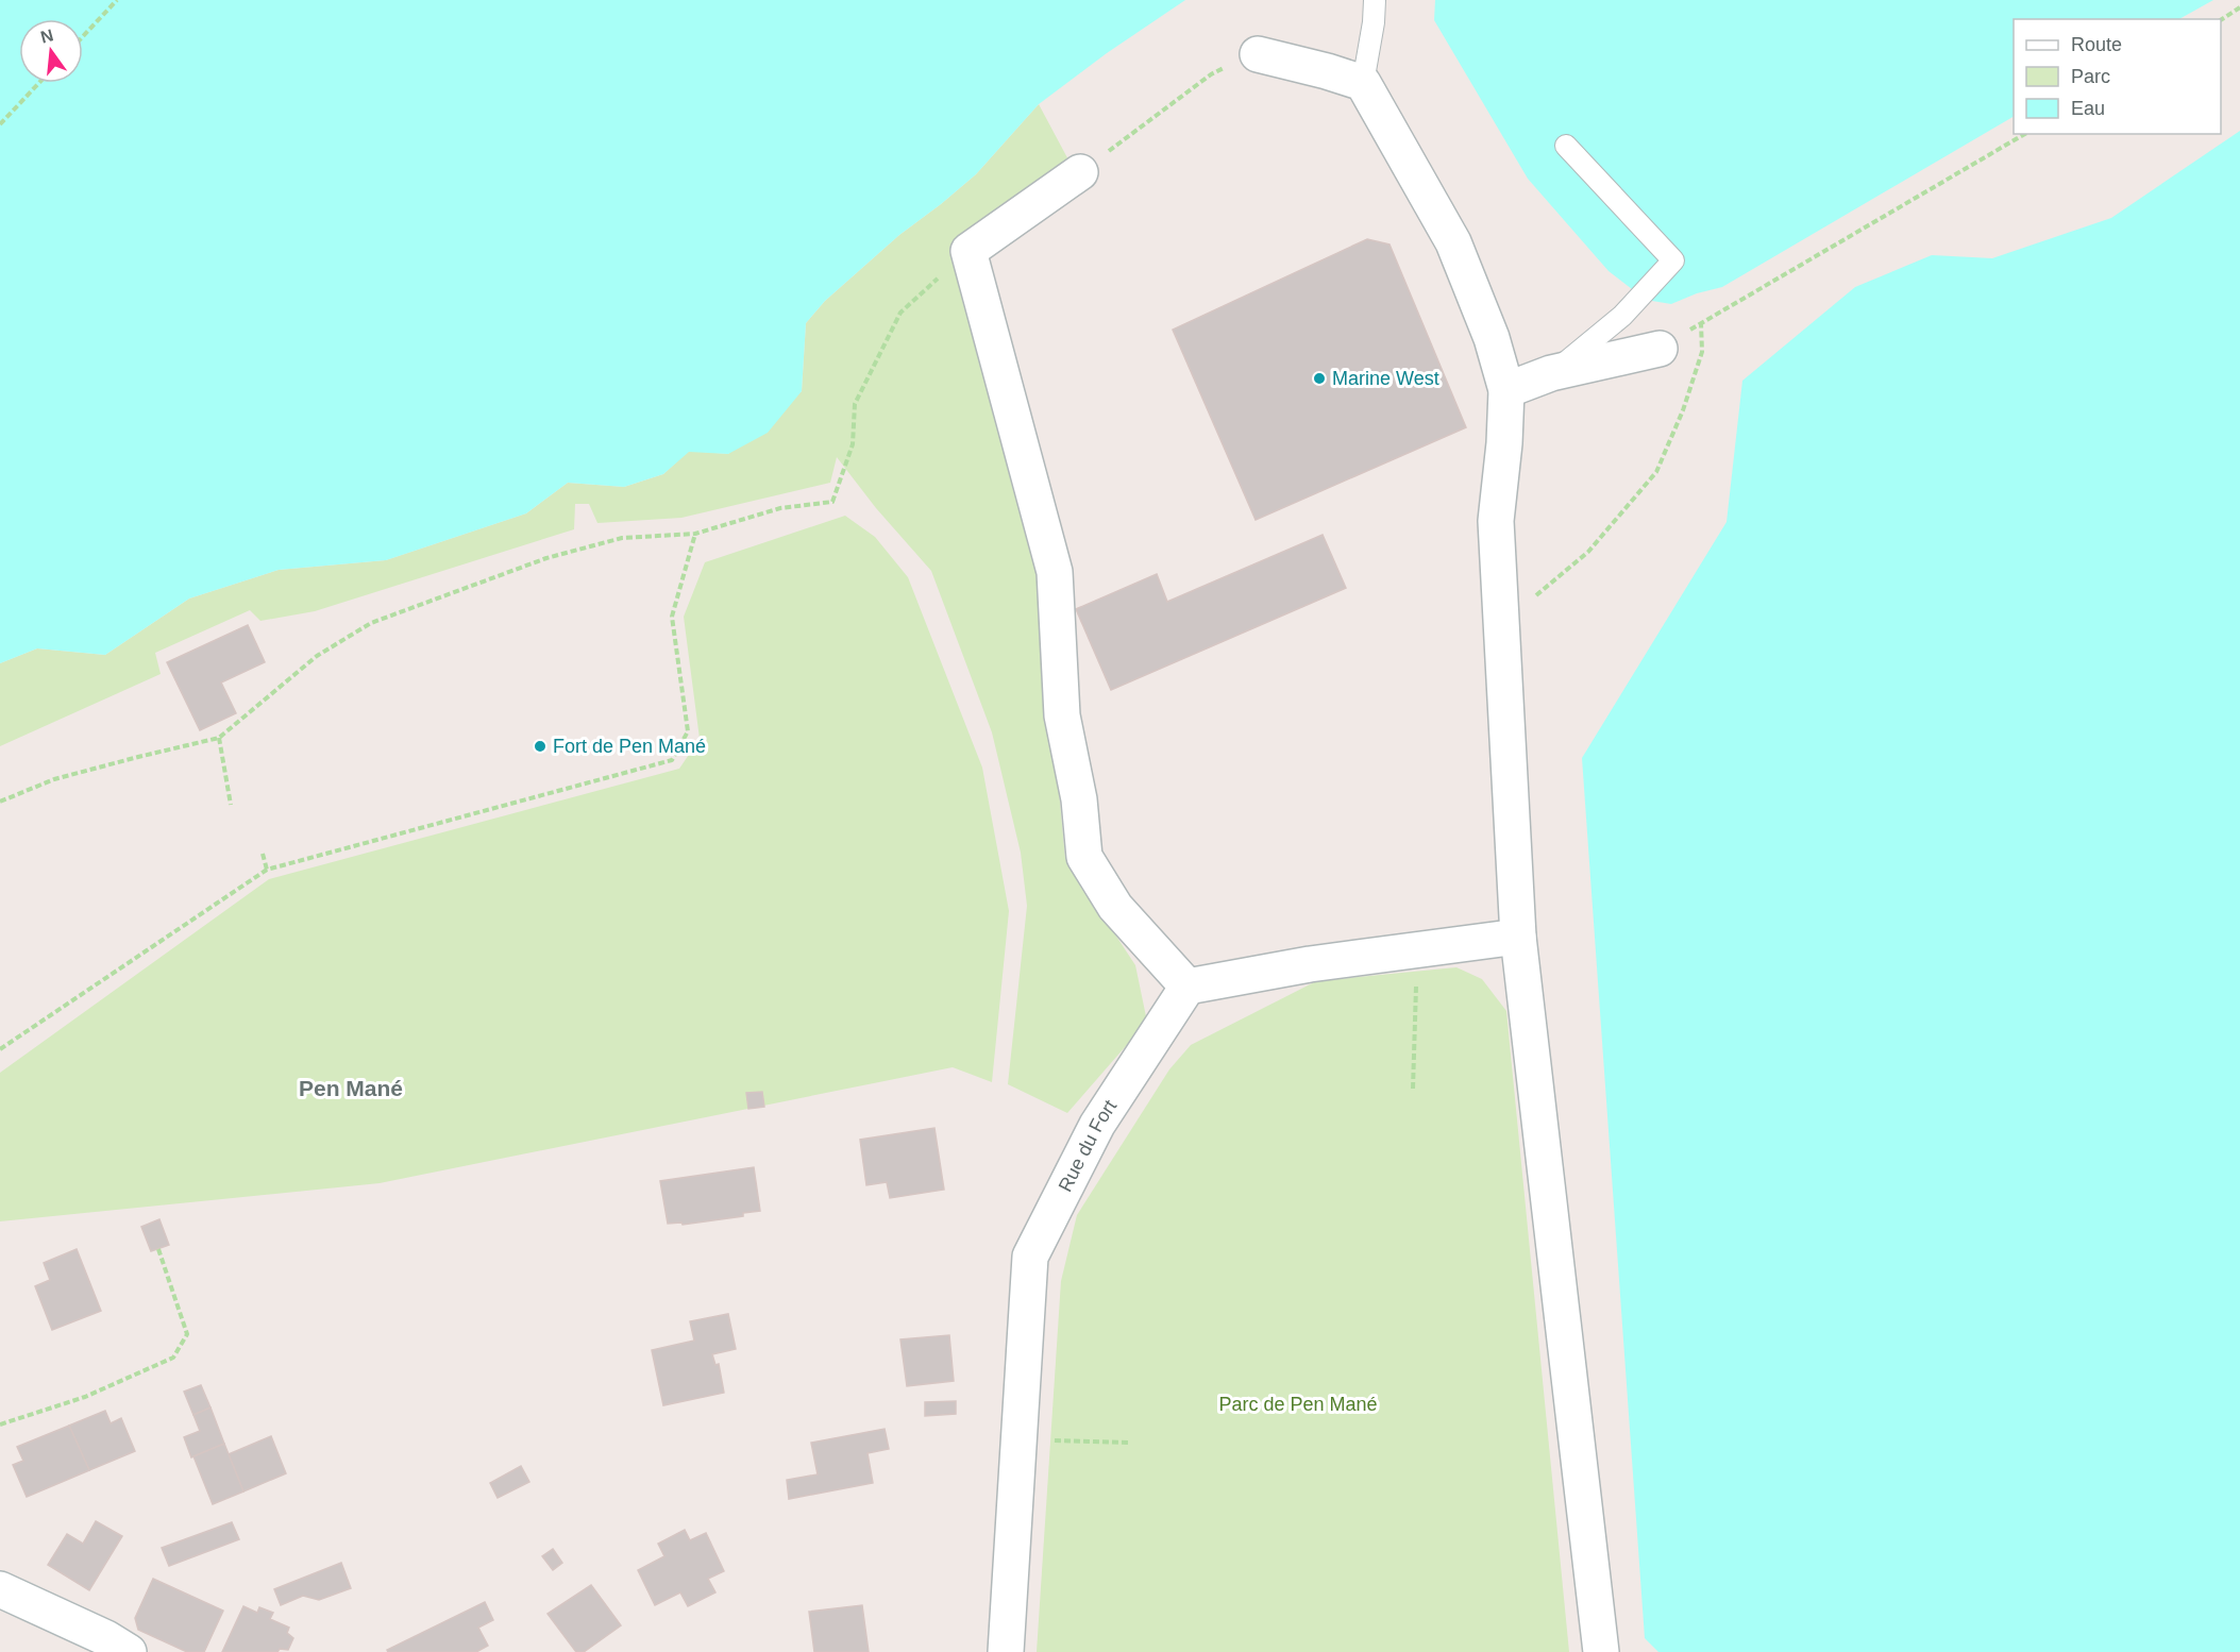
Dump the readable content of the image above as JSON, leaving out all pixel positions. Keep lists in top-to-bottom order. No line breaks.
{"streets":{"street":["Rue du Fort"]},"districts":["Pen Mané"],"parks":["Parc de Pen Mané"],"places":["Marine West","Fort de Pen Mané"],"legend":["Route","Parc","Eau"],"north":"top"}
